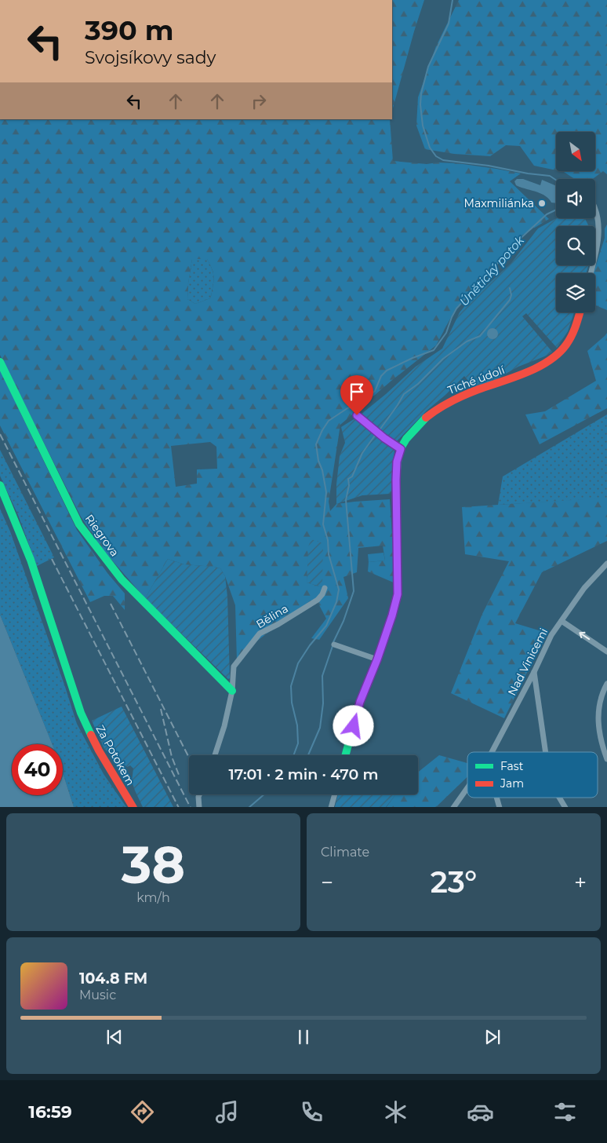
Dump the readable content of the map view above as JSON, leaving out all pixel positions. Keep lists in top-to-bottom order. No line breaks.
{"streets":{"street":["Tiché údolí","Riegrova","Bělina","Nad Vinicemi","Za Potokem"]},"crossings":[["Riegrova","Bělina"]],"water":["Únětický potok"],"places":["Maxmiliánka"],"legend":["Fast","Jam"],"north":"bottom right","page":{"turn":["390 m","Svojsíkovy sady"],"limit":"40","trip":"17:01 · 2 min · 470 m","tile":[["38","km/h"],"Climate"],"heat":["−","23°","+"],"song":["104.8 FM","Music"],"tabs":"16:59"}}
